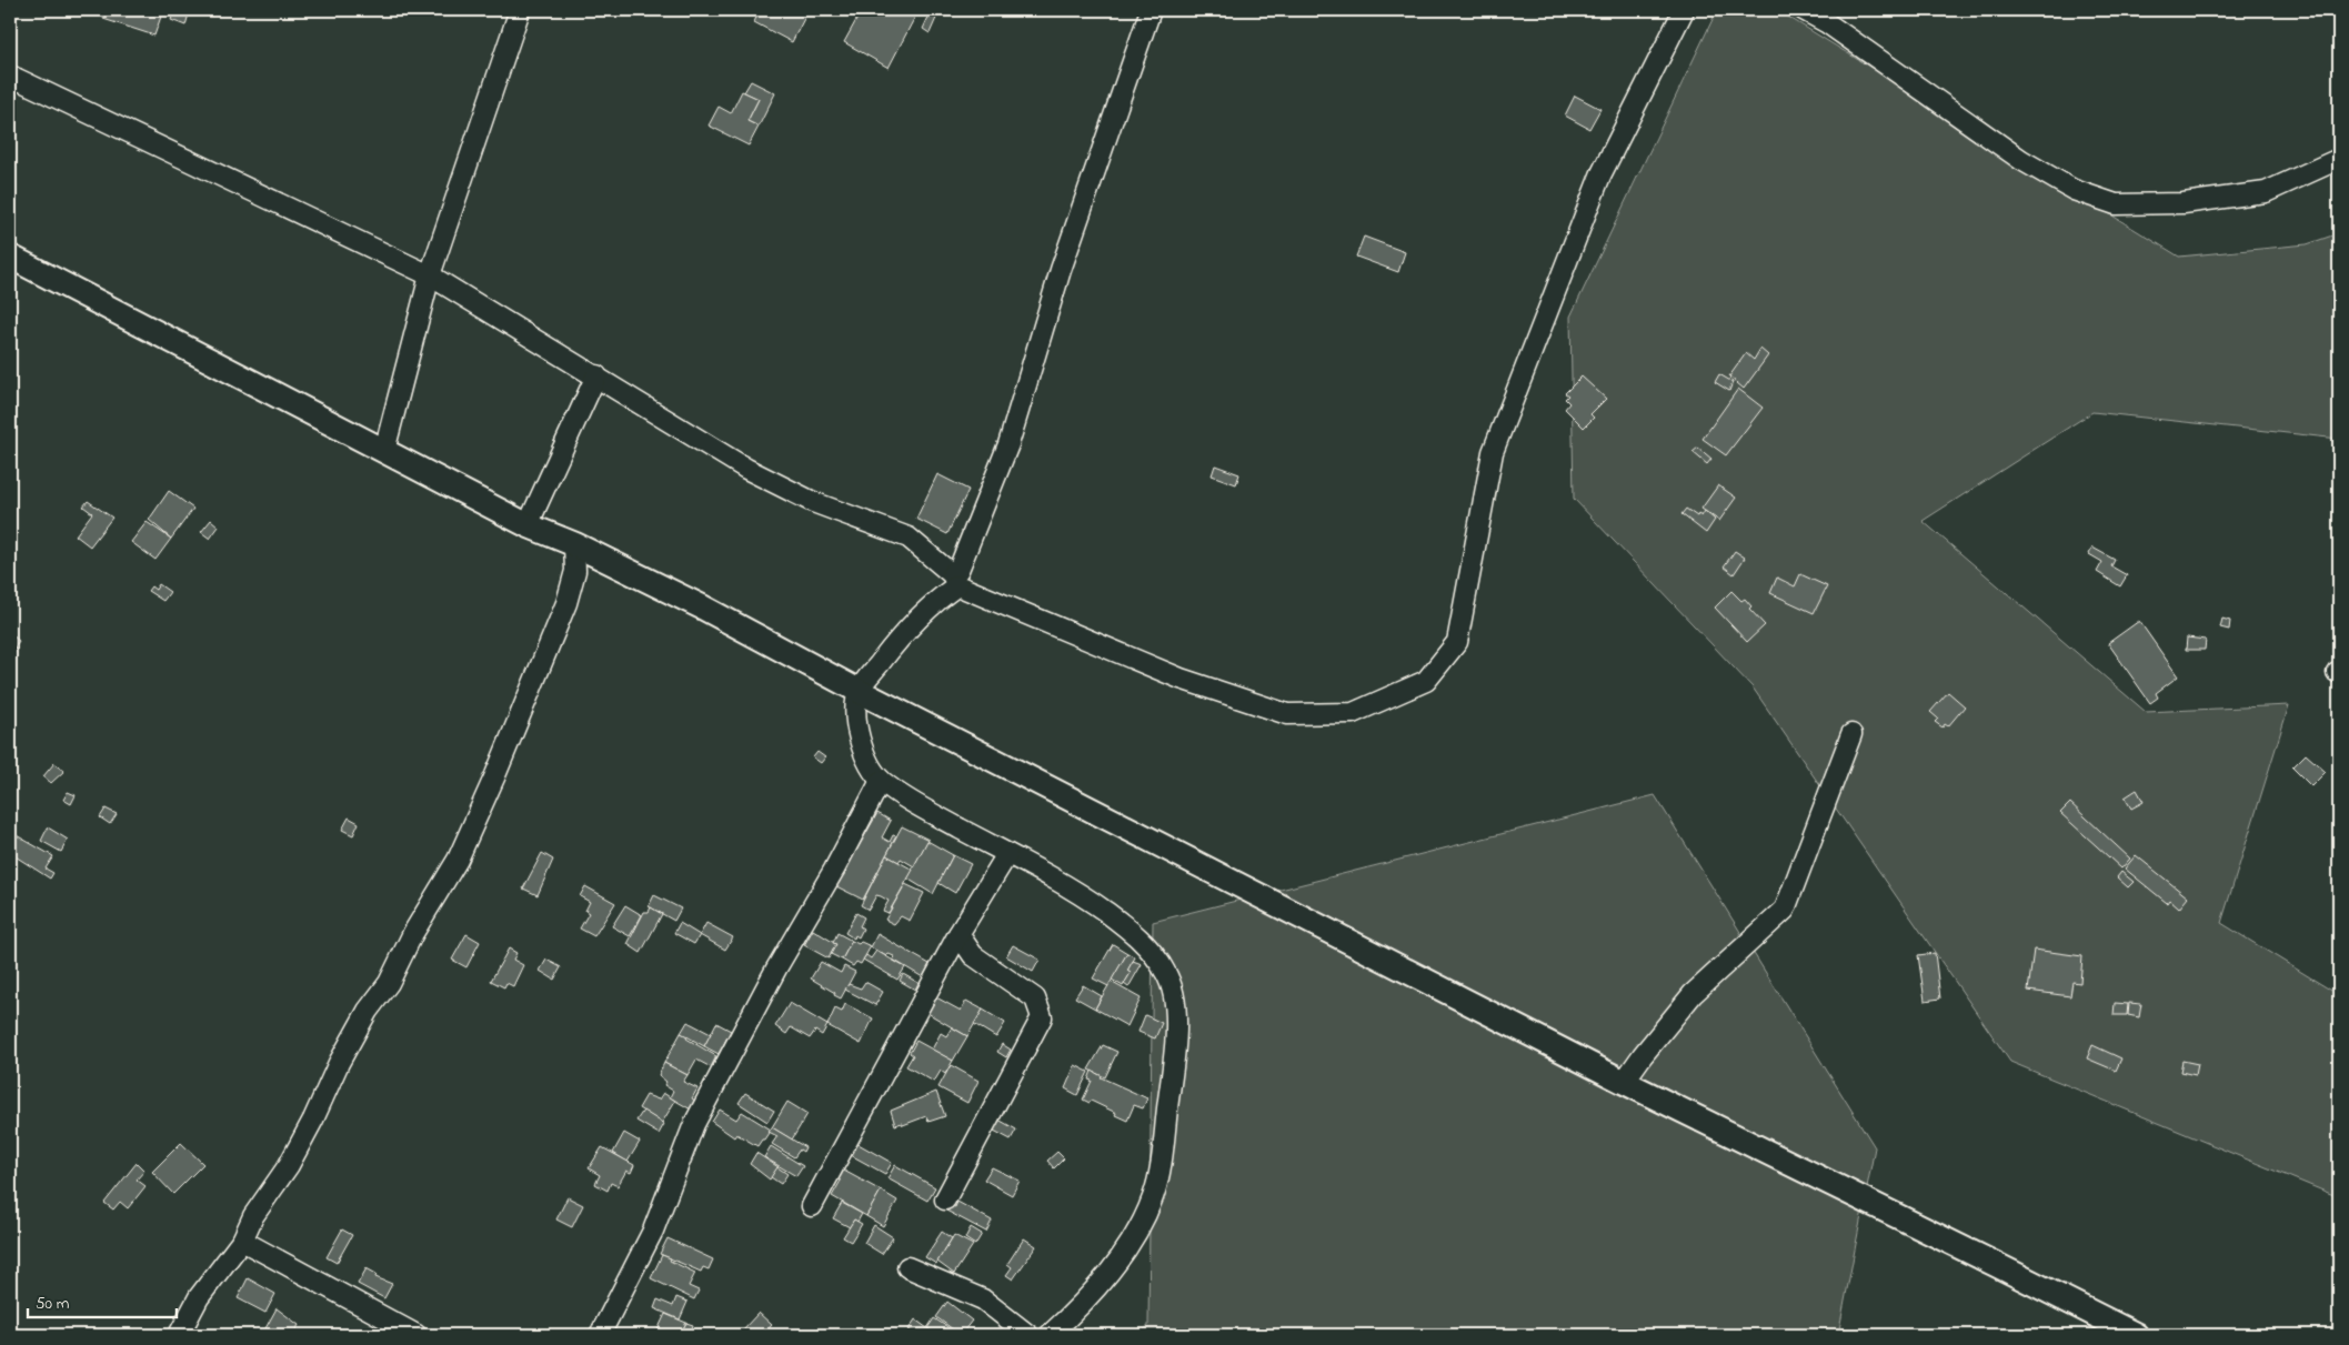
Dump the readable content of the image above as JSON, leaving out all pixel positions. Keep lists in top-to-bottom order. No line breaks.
{"scale_bar":"50 m"}
